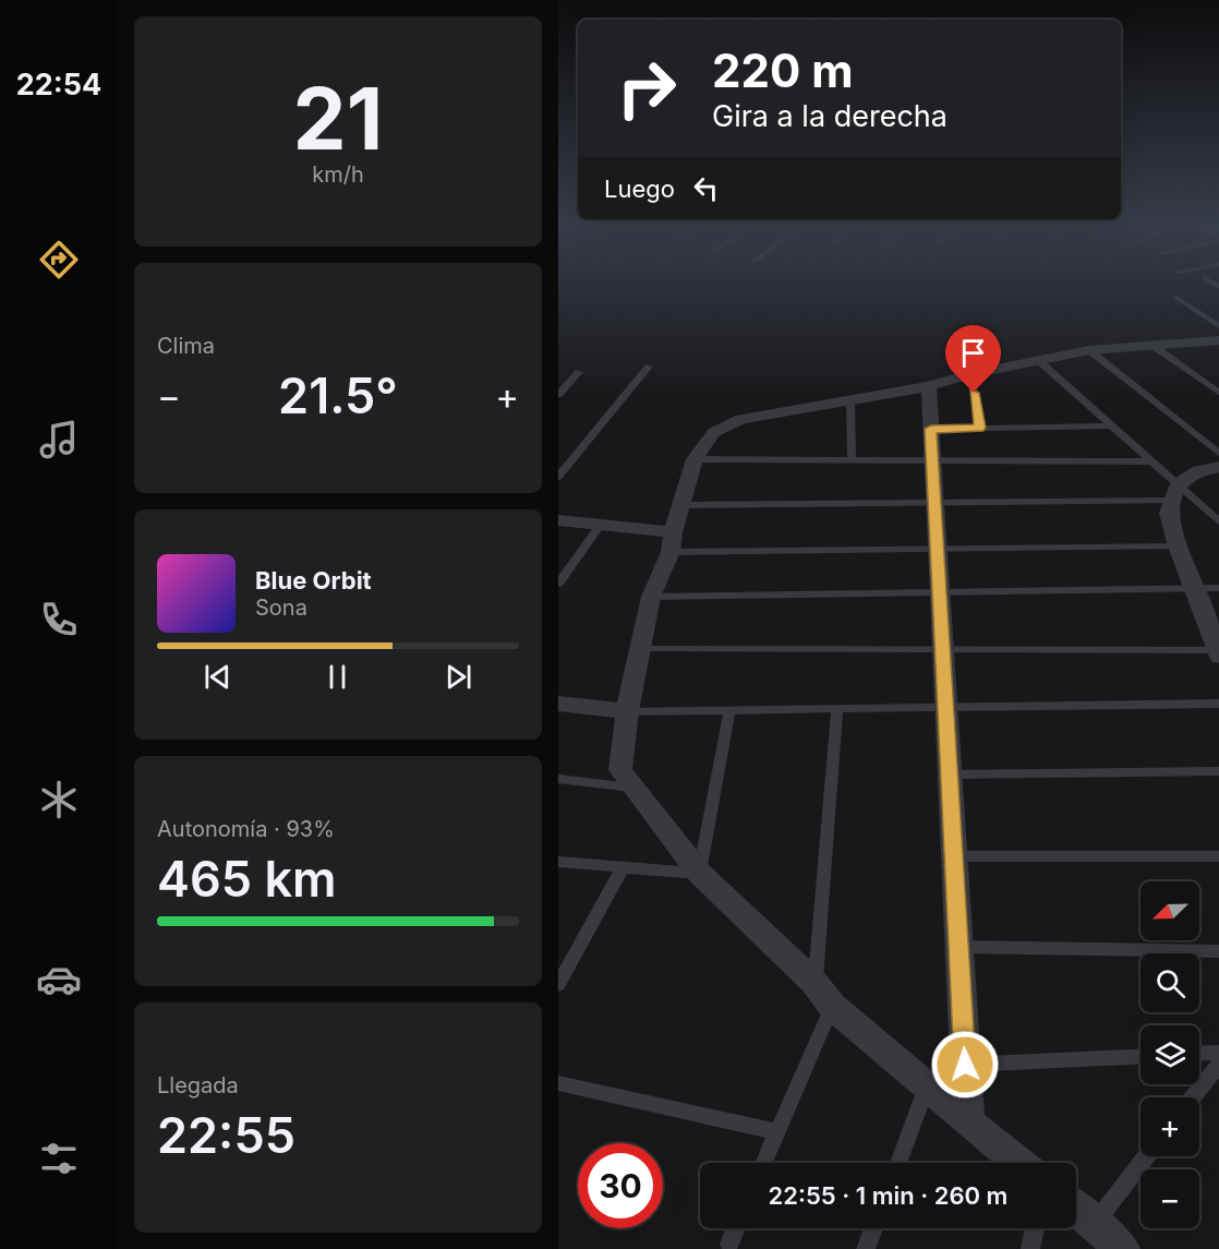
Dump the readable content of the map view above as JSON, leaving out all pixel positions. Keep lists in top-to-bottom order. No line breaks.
{"north":"bottom left","page":{"tabs":"22:54","tile":[["21","km/h"],"Clima",["Autonomía · 93%","465 km"],["Llegada","22:55"]],"turn":["220 m","Gira a la derecha"],"then":"Luego","heat":["−","21.5°","+"],"song":["Blue Orbit","Sona"],"map_buttons":["+","−"],"limit":"30","trip":"22:55 · 1 min · 260 m"}}
